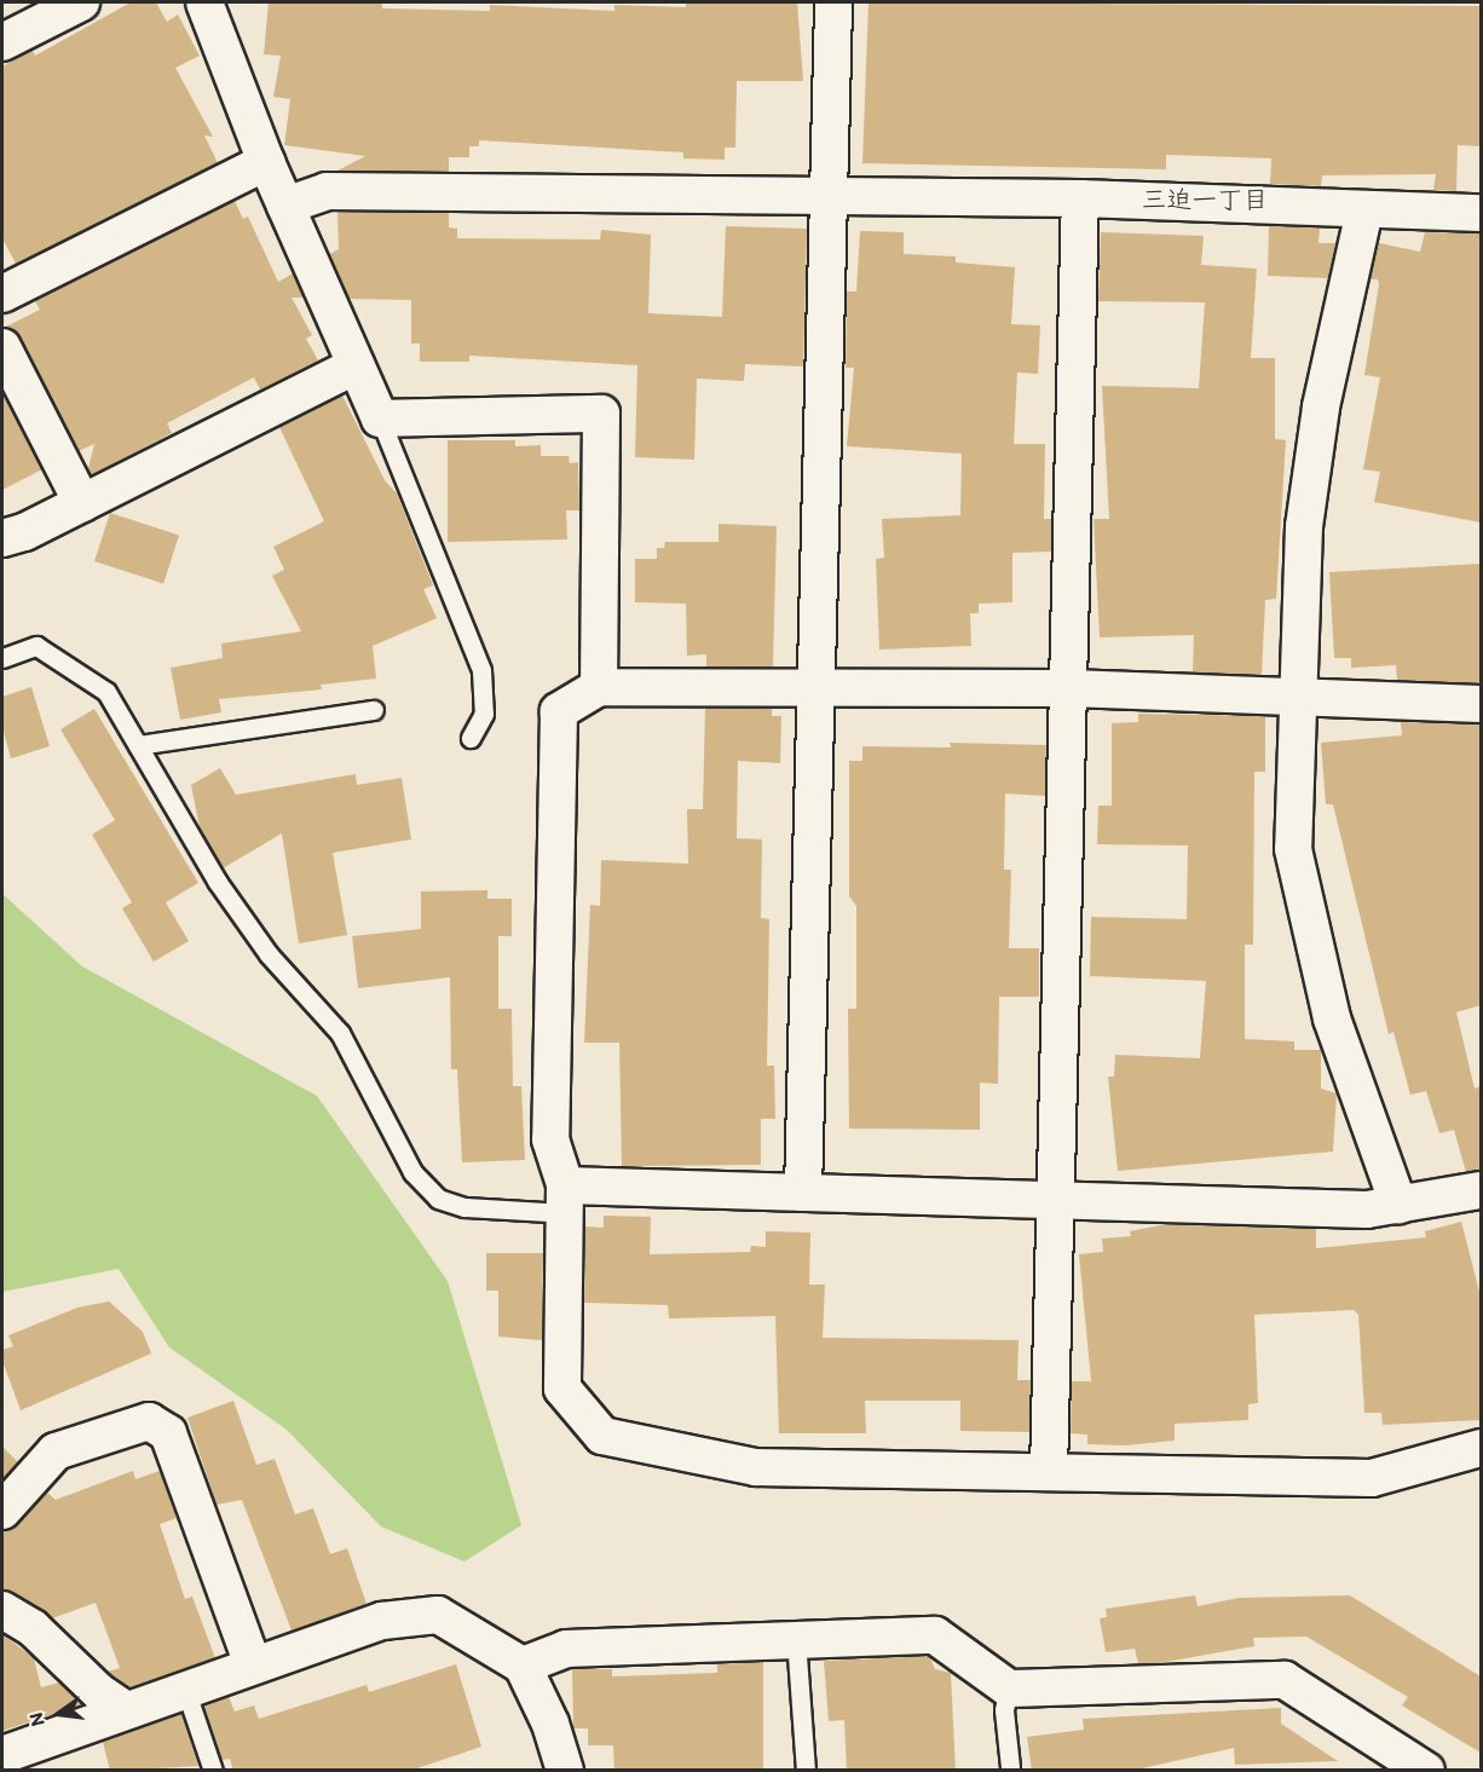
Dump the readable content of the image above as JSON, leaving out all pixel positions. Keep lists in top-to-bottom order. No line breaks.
{"districts":["三迫一丁目"],"north":"left"}
